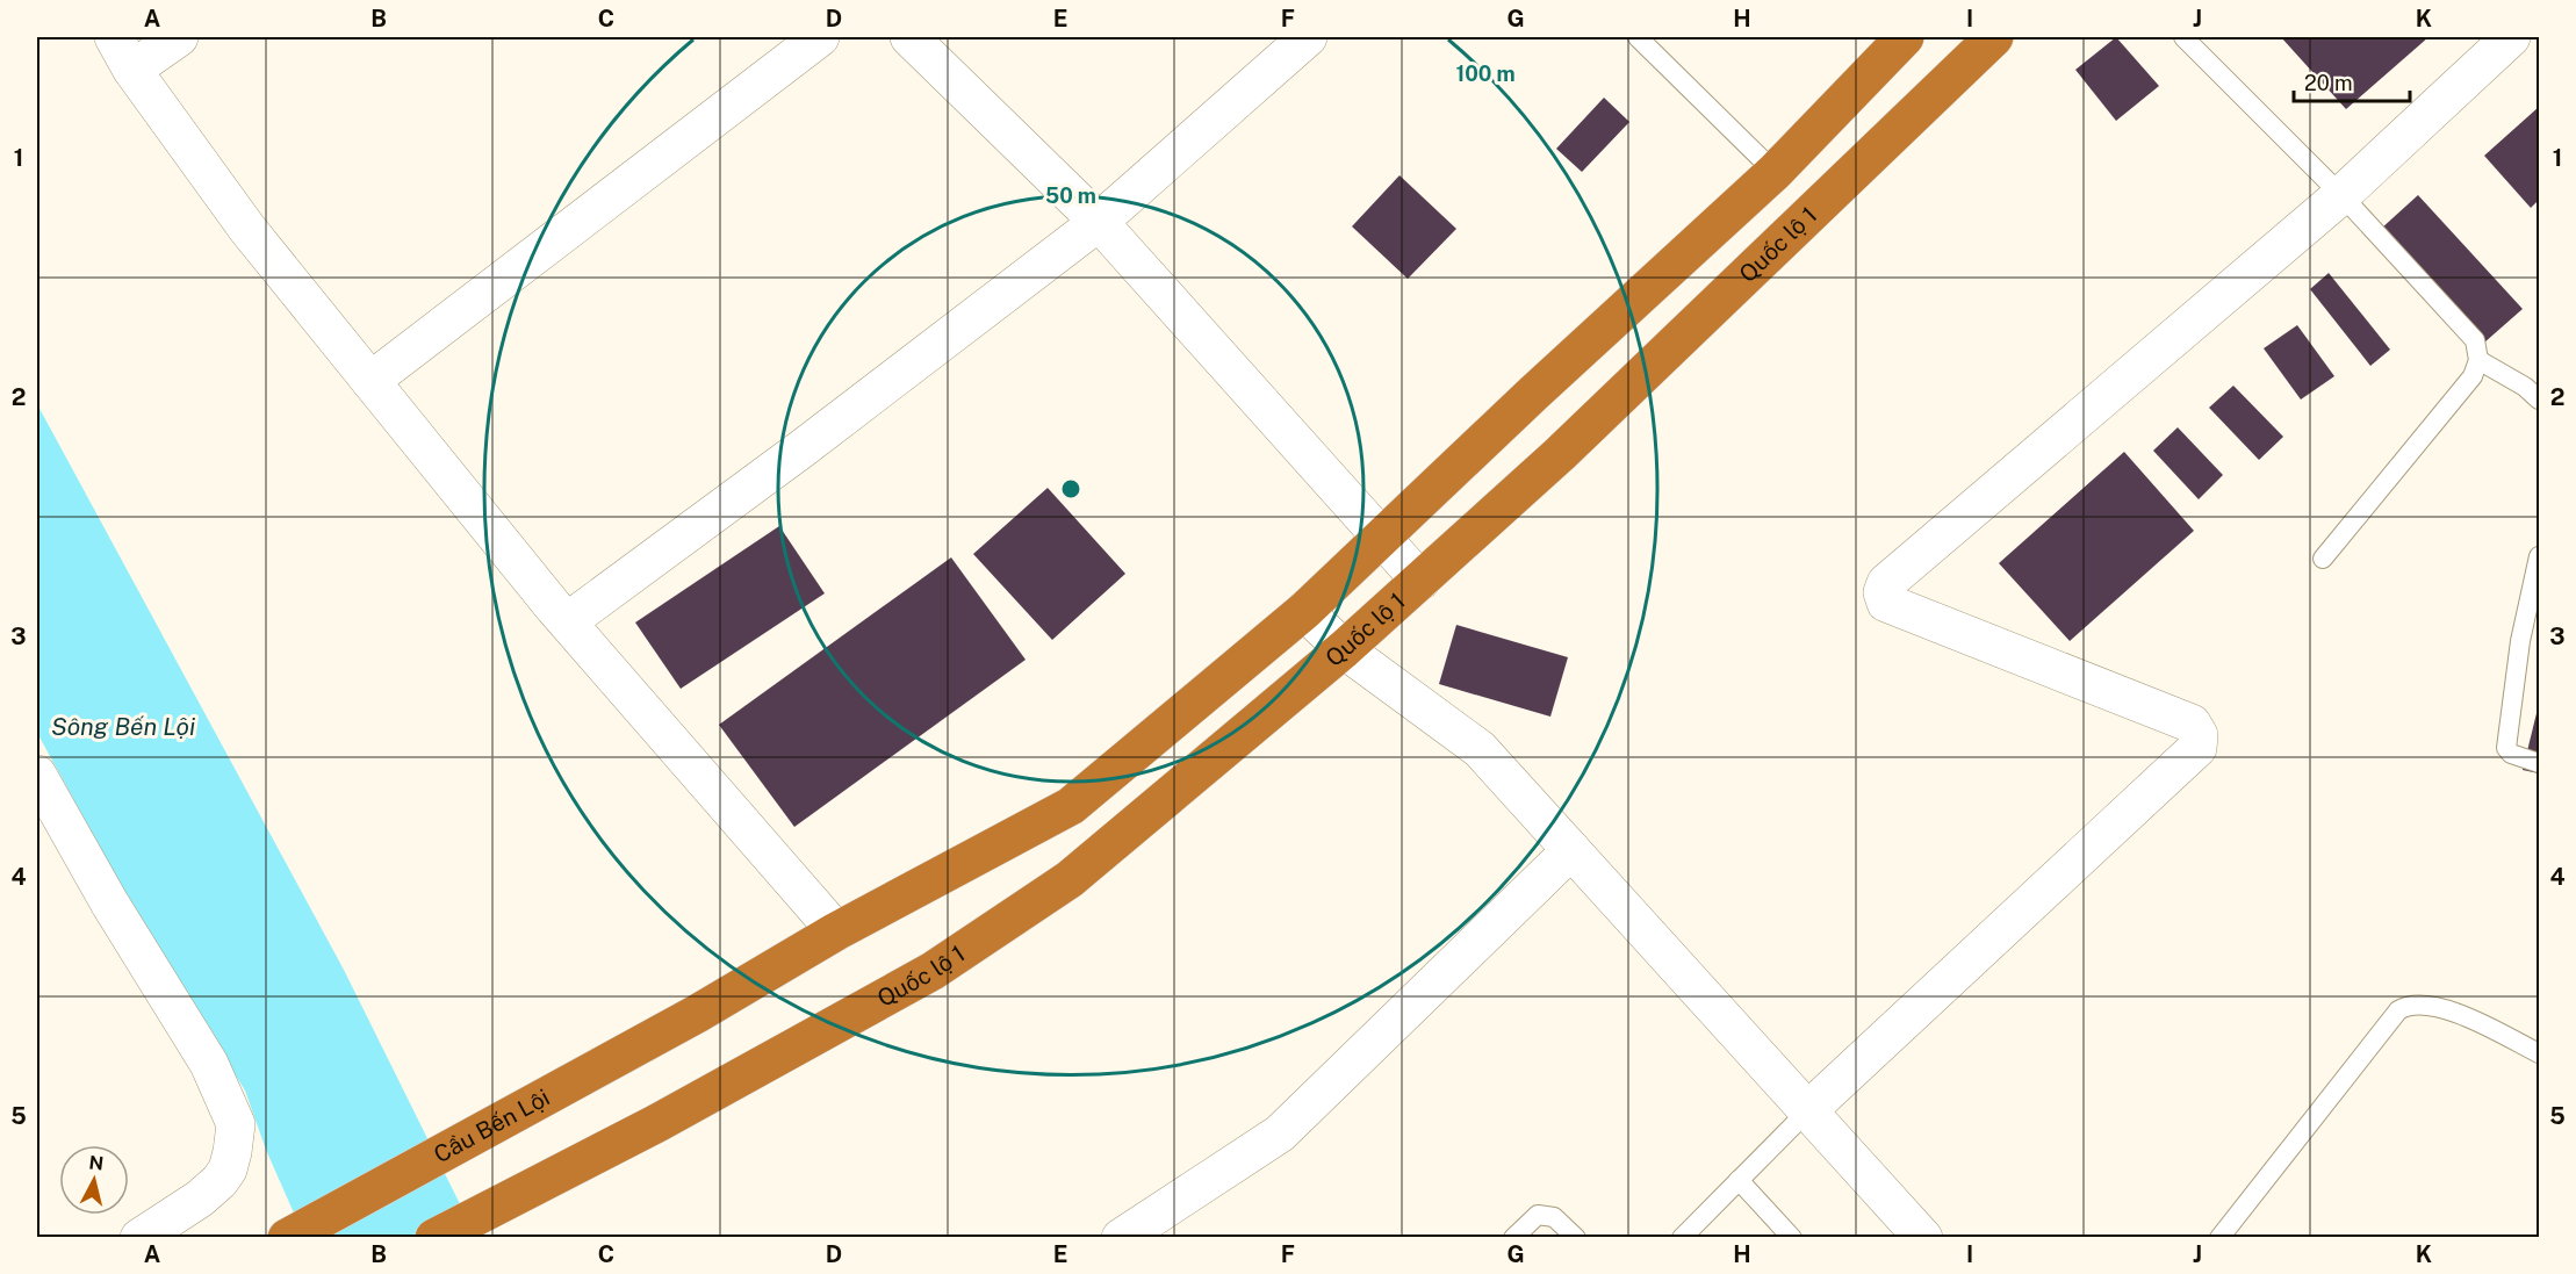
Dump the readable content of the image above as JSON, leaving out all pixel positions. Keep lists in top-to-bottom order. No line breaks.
{"streets":{"highway":["Quốc lộ 1","Cầu Bến Lội"]},"water":["Sông Bến Lội"],"scale_bar":"20 m","north":"top","grid":{"columns":["A","B","C","D","E","F","G","H","I","J","K"],"rows":["1","2","3","4","5"]},"rings":["100 m","50 m"]}
